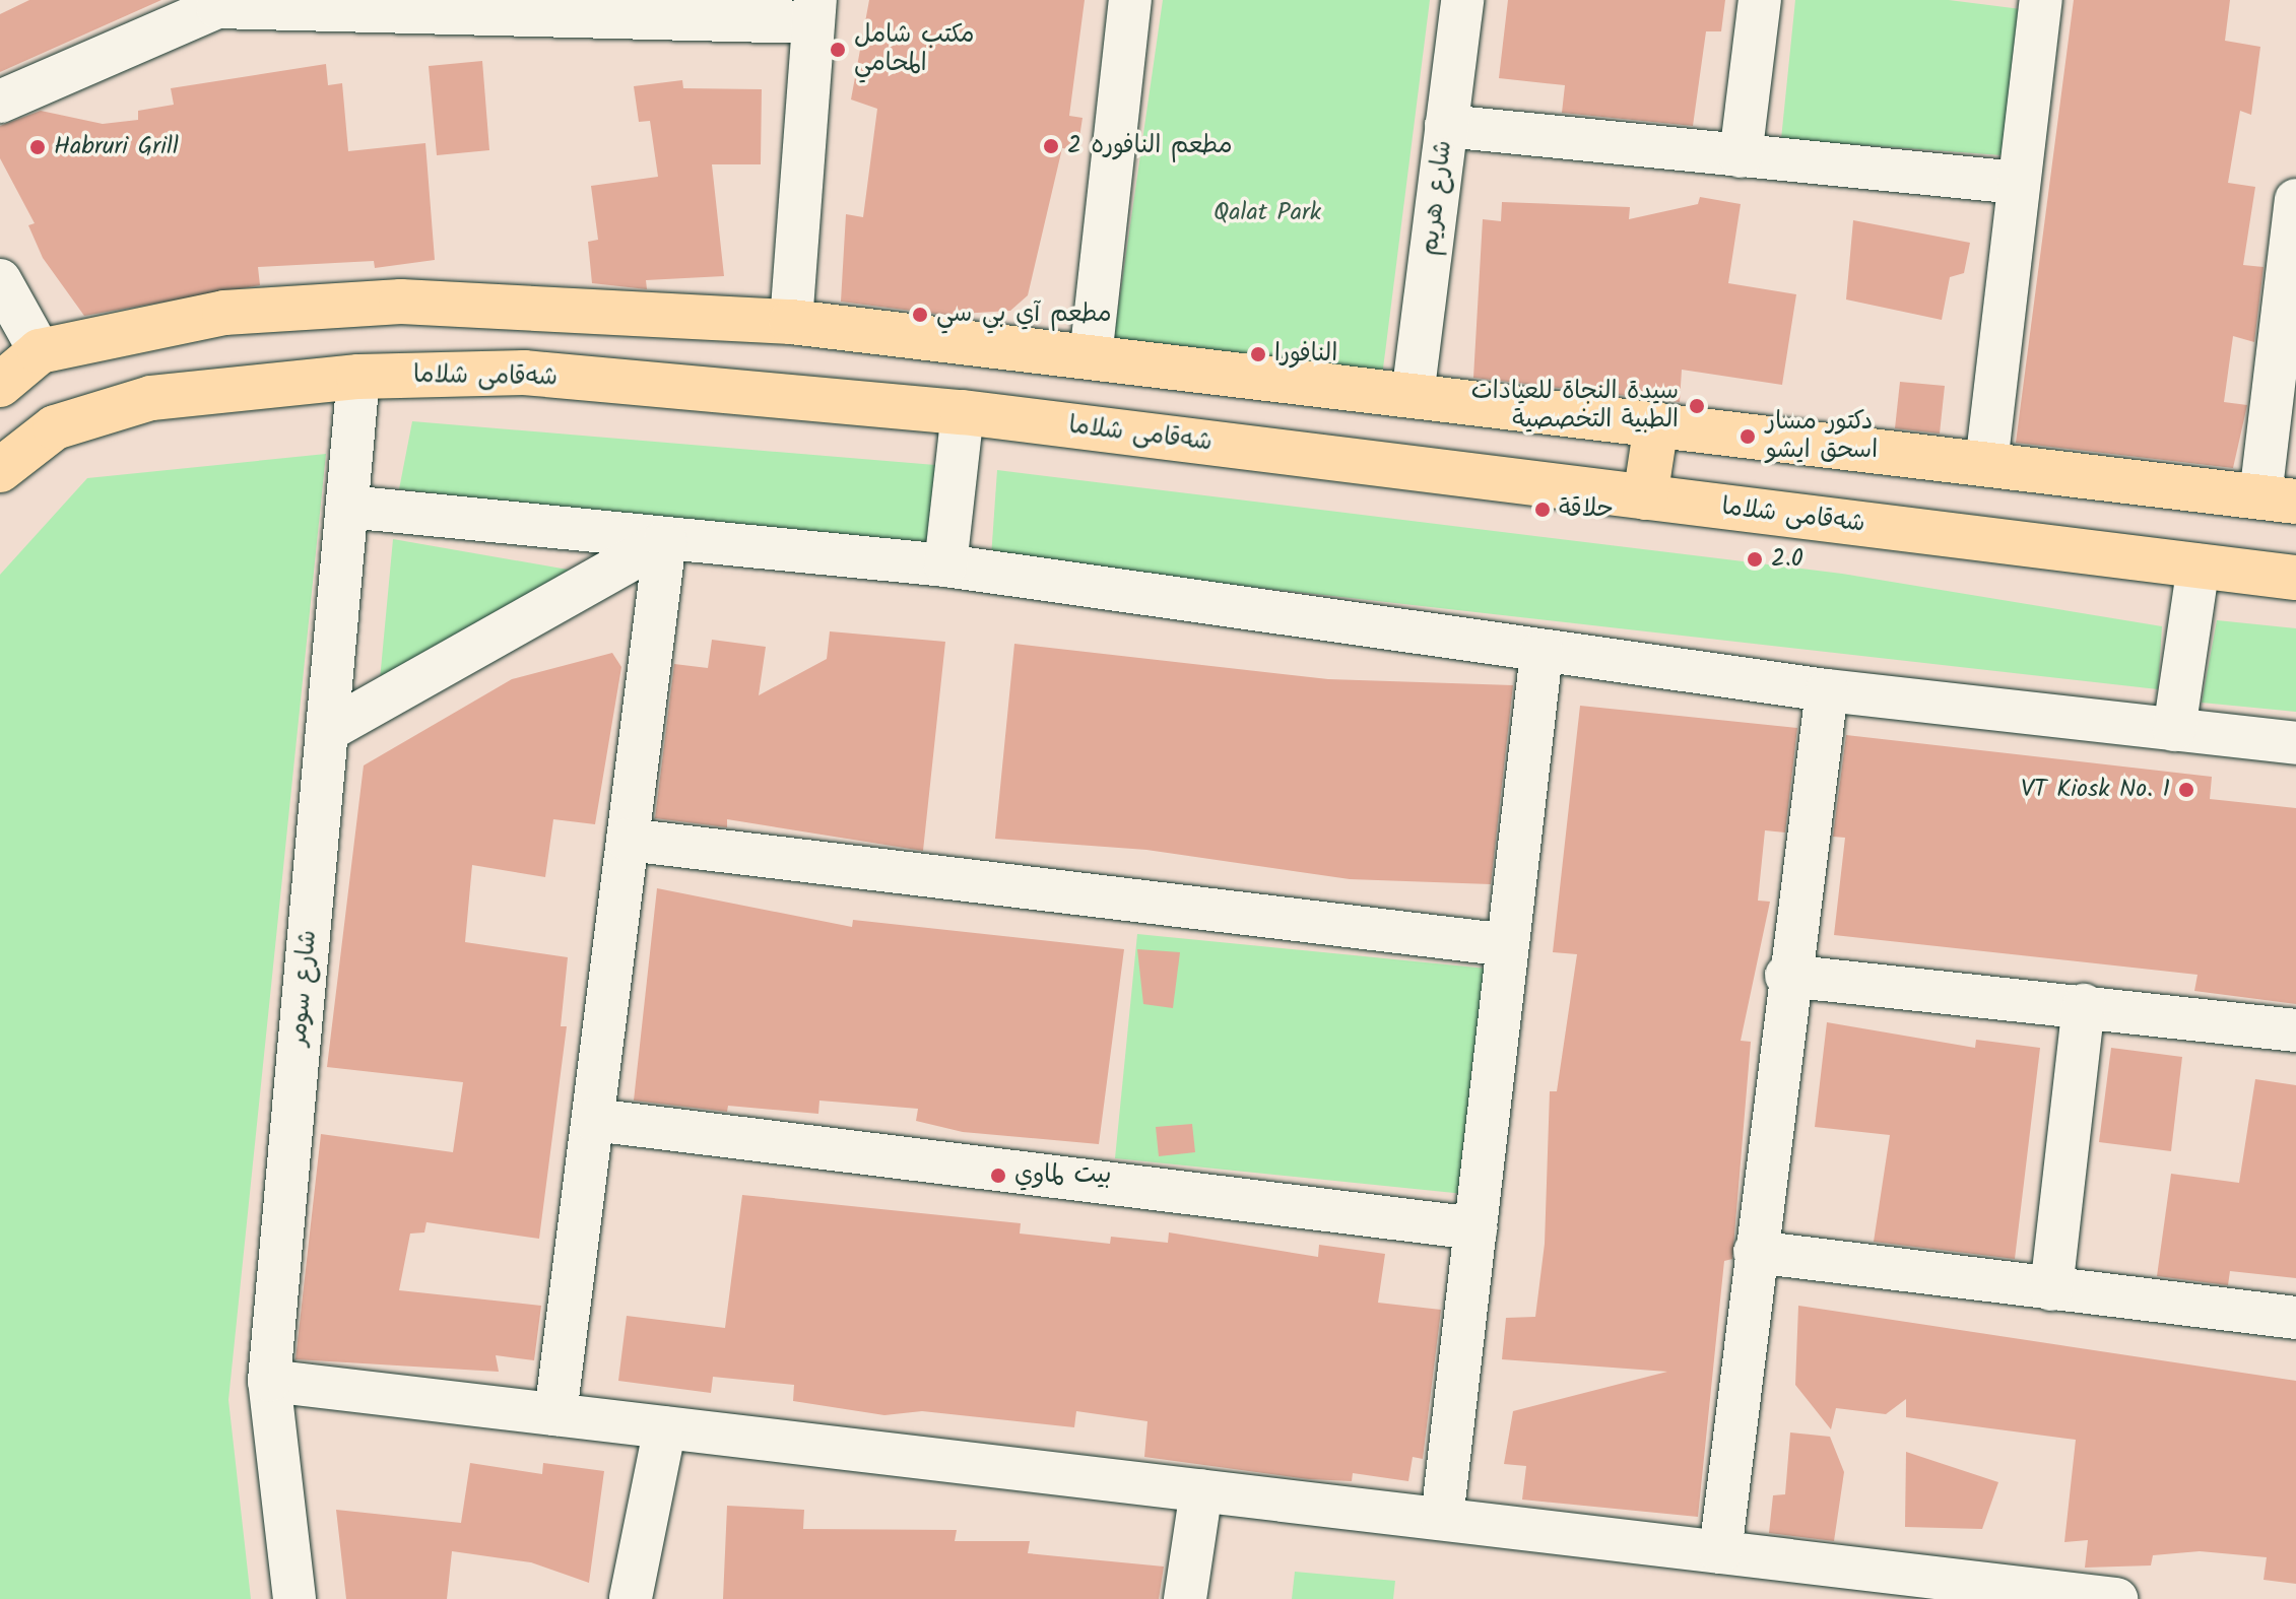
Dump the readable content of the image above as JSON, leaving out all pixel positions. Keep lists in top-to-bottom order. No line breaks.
{"streets":{"main road":["شەقامی شلاما"],"street":["شارع هريم","شارع سومر"]},"crossings":[["شەقامی شلاما","شارع سومر"]],"parks":["Qalat Park"],"places":["مكتب شامل المحامي","مطعم النافوره 2","Habruri Grill","مطعم آي بي سي","النافورا","سيدة النجاة للعيادات الطبية التخصصية","دكتور مسار اسحق ايشو","حلاقة","2.0","VT Kiosk No. 1","بيت لماوي"]}
